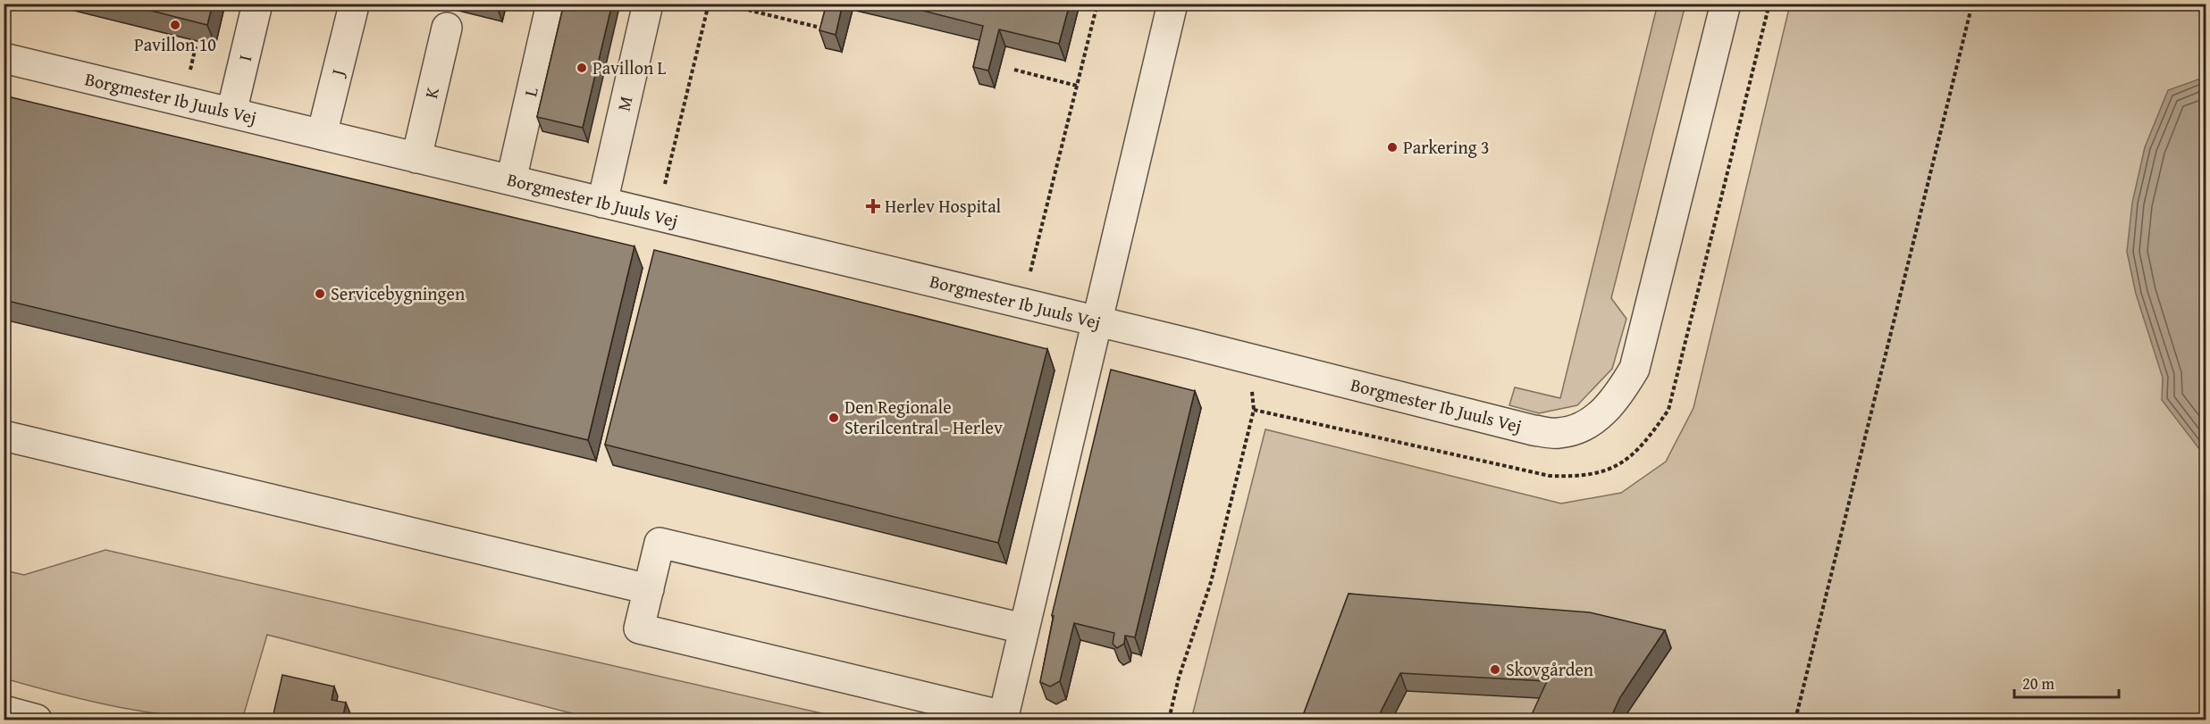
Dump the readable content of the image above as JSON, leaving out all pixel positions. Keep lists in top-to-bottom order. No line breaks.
{"streets":{"street":["I","J","L","K","Borgmester Ib Juuls Vej","M"]},"crossings":[["I","Borgmester Ib Juuls Vej"],["J","Borgmester Ib Juuls Vej"],["L","Borgmester Ib Juuls Vej"],["K","Borgmester Ib Juuls Vej"],["Borgmester Ib Juuls Vej","M"]],"places":{"other":["Pavillon 10","Pavillon L","Parkering 3","Servicebygningen","Den Regionale Sterilcentral - Herlev","Skovgården"],"health":["Herlev Hospital"]},"scale_bar":"20 m"}
